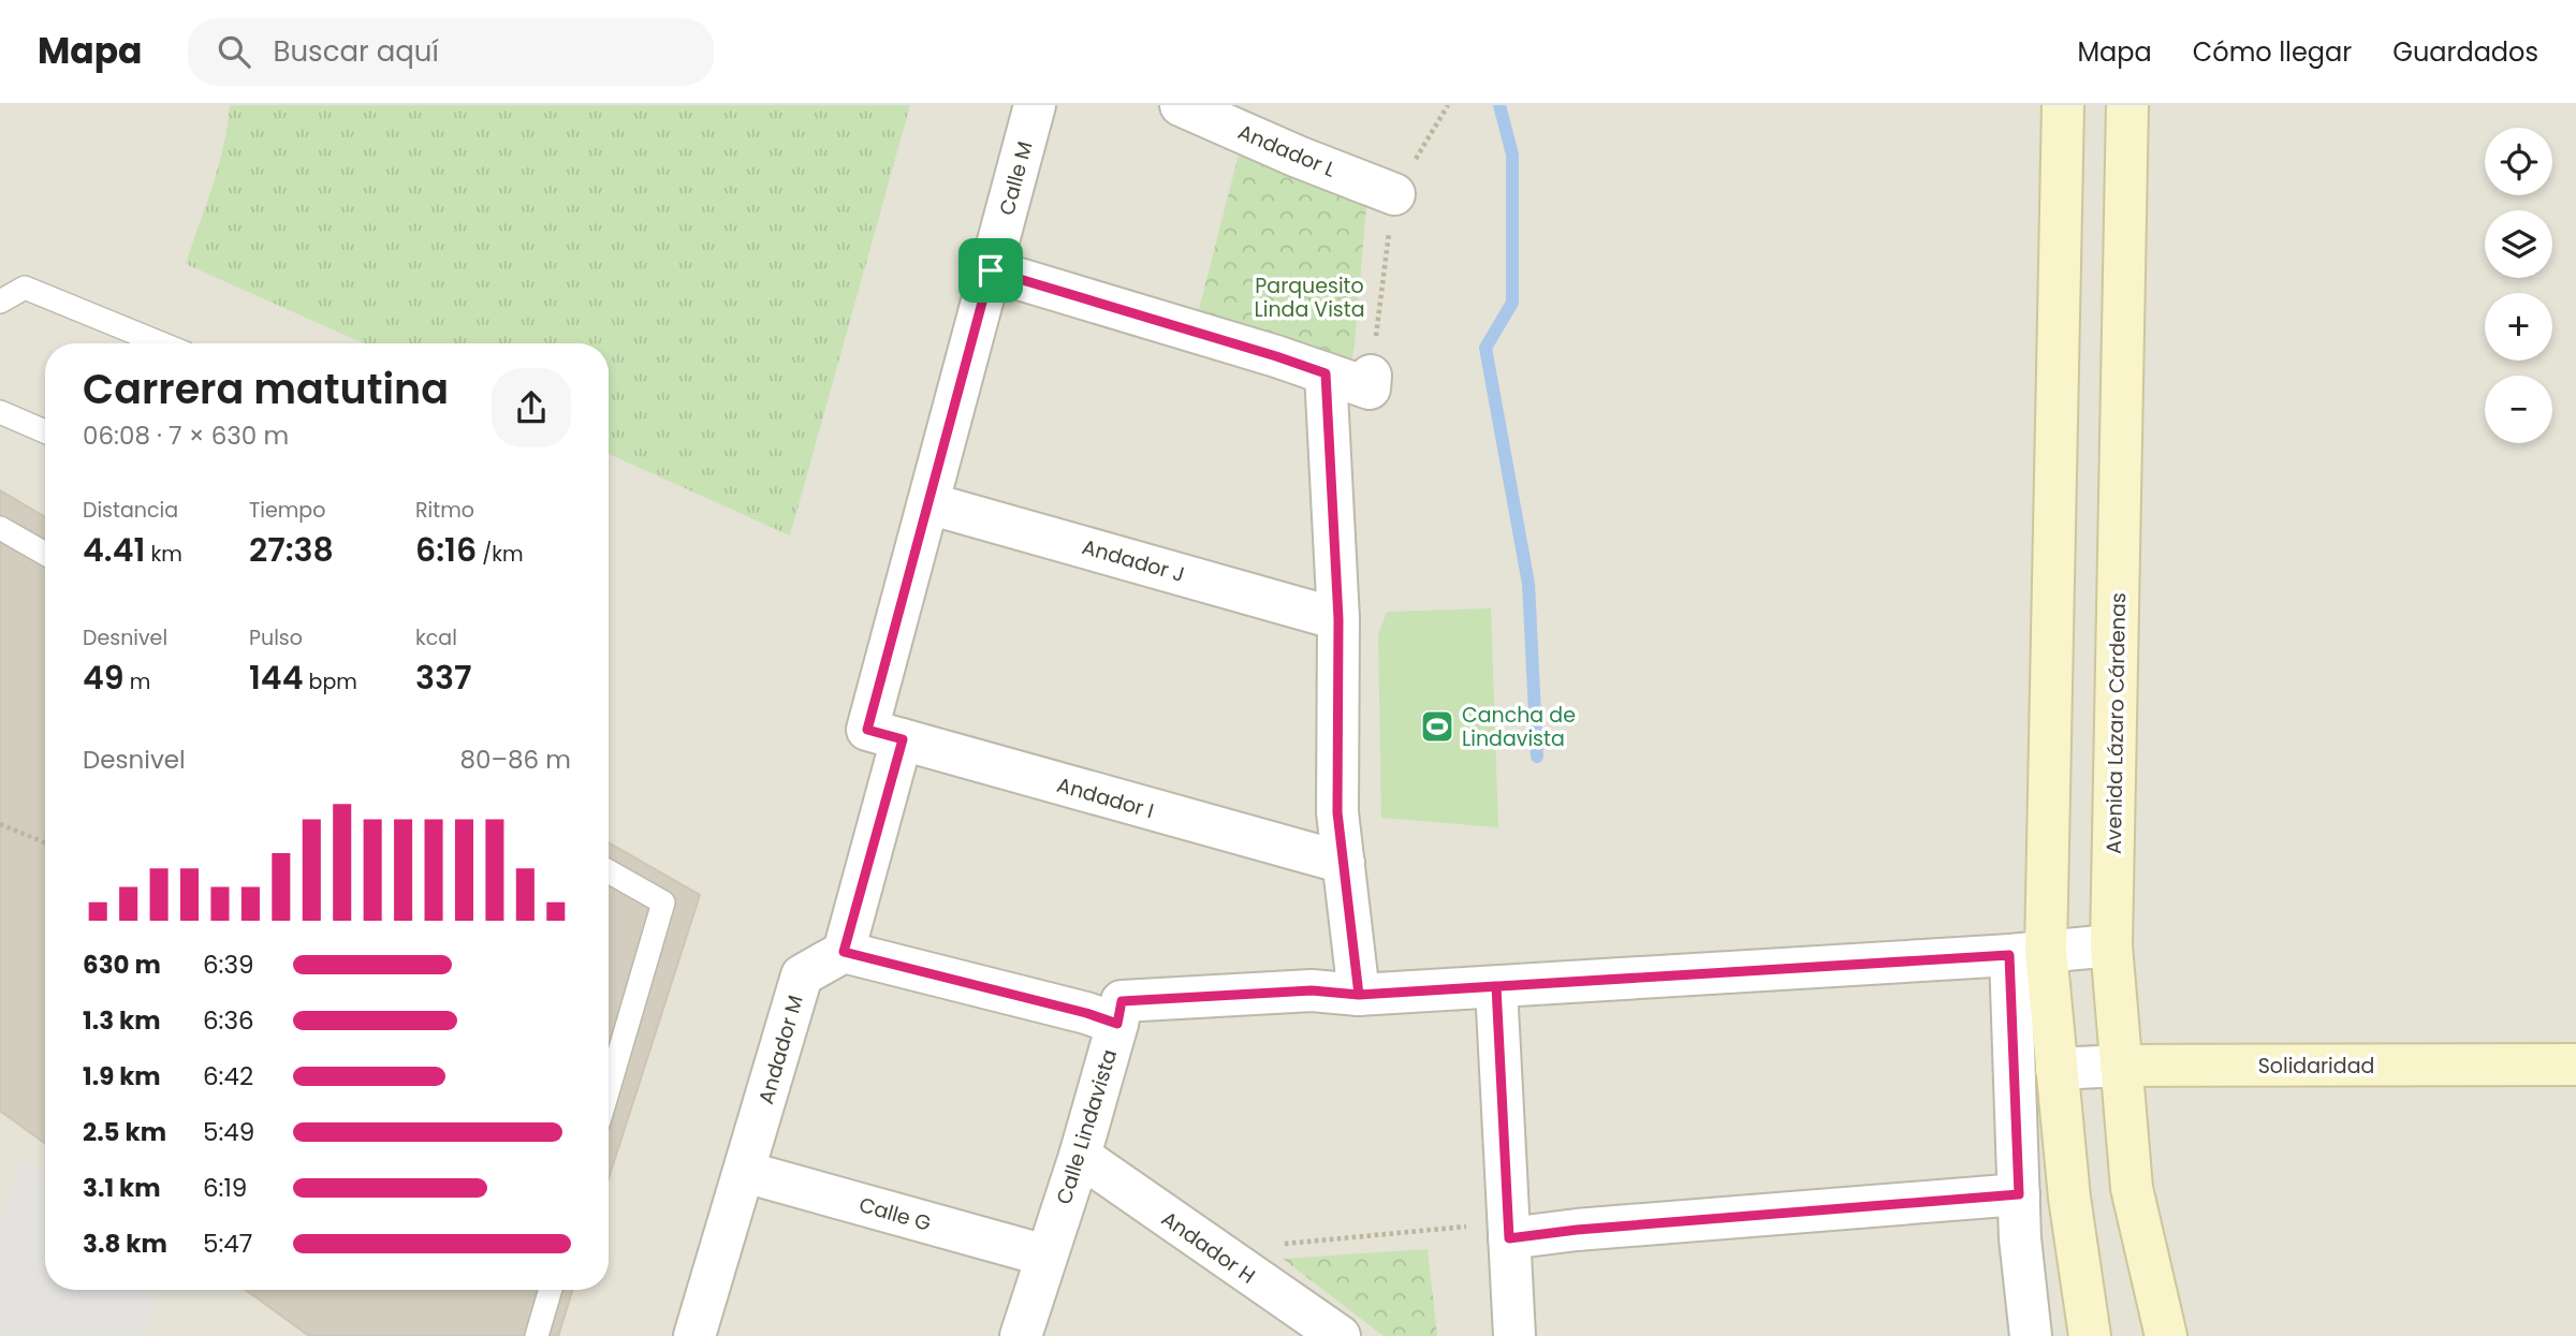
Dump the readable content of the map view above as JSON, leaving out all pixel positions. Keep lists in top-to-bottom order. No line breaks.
{"streets":{"main road":["Avenida Lázaro Cárdenas","Solidaridad"],"street":["Andador L","Calle M","Andador J","Andador I","Andador M","Calle Lindavista","Calle G","Andador H"]},"crossings":[["Calle M","Andador J"],["Calle M","Andador I"],["Avenida Lázaro Cárdenas","Solidaridad"],["Avenida Lázaro Cárdenas","Calle Lindavista"],["Andador M","Calle G"],["Calle Lindavista","Calle G"],["Calle Lindavista","Andador H"]],"parks":["Parquesito Linda Vista"],"places":{"sports":["Cancha de Lindavista"]},"page":{"header":"Mapa","search":"Buscar aquí","nav":["Mapa","Cómo llegar","Guardados"],"map_buttons":["+","−"],"heading":["Carrera matutina","06:08 · 7 × 630 m"],"stats":[["Distancia","4.41 km"],["Tiempo","27:38"],["Ritmo","6:16 /km"],["Desnivel","49 m"],["Pulso","144 bpm"],["kcal","337"]],"chart":["Desnivel","80–86 m"],"list":[{"name":"630 m","note":"6:39"},{"name":"1.3 km","note":"6:36"},{"name":"1.9 km","note":"6:42"},{"name":"2.5 km","note":"5:49"},{"name":"3.1 km","note":"6:19"},{"name":"3.8 km","note":"5:47"}]}}
